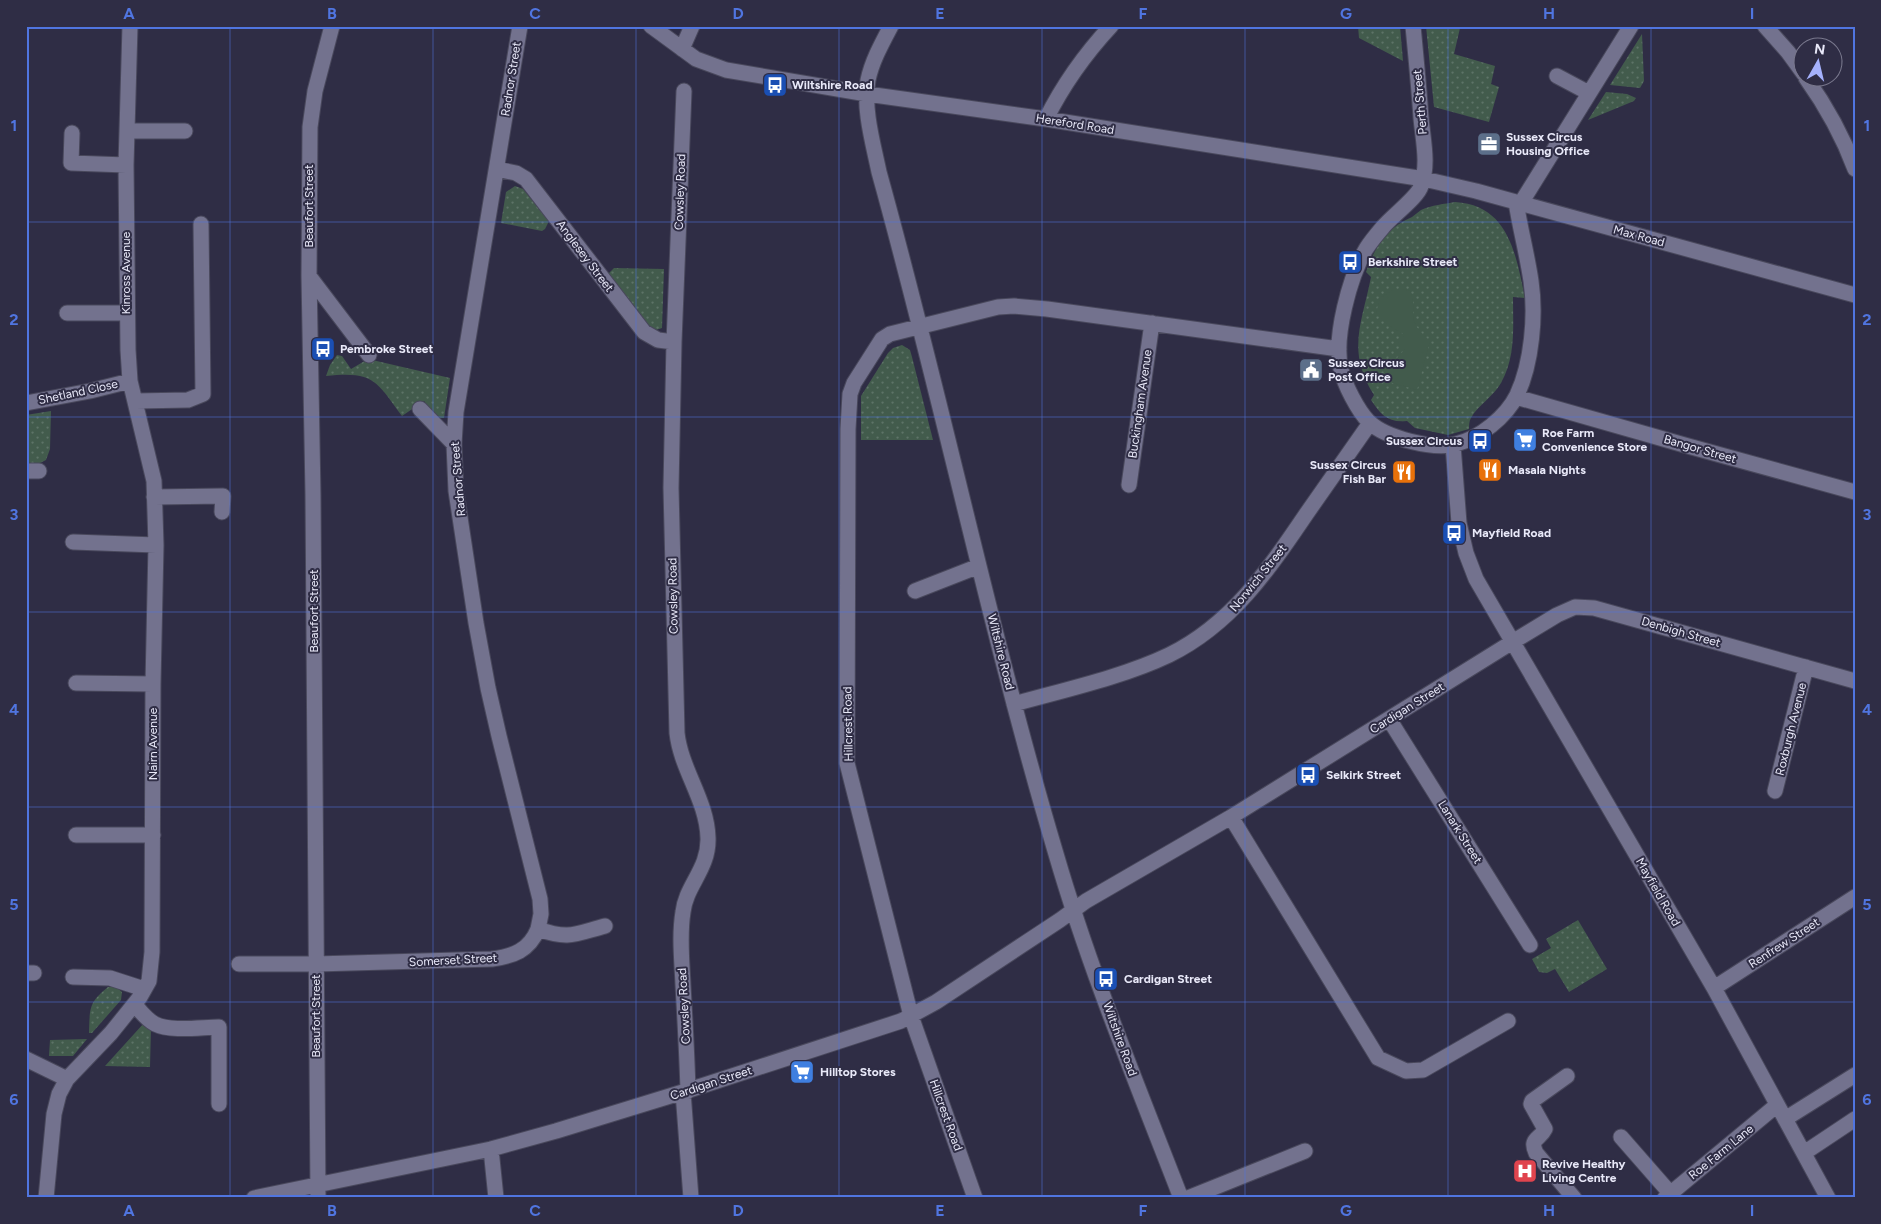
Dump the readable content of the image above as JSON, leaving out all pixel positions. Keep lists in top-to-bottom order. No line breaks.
{"streets":{"street":["Radnor Street","Perth Street","Hereford Road","Cowsley Road","Beaufort Street","Max Road","Anglesey Street","Kinross Avenue","Shetland Close","Buckingham Avenue","Bangor Street","Norwich Street","Denbigh Street","Wiltshire Road","Cardigan Street","Hillcrest Road","Roxburgh Avenue","Nairn Avenue","Lanark Street","Mayfield Road","Renfrew Street","Somerset Street","Roe Farm Lane"]},"crossings":[["Radnor Street","Anglesey Street"],["Radnor Street","Somerset Street"],["Perth Street","Hereford Road"],["Perth Street","Max Road"],["Hereford Road","Max Road"],["Hereford Road","Wiltshire Road"],["Cowsley Road","Anglesey Street"],["Cowsley Road","Cardigan Street"],["Beaufort Street","Cardigan Street"],["Beaufort Street","Somerset Street"],["Kinross Avenue","Shetland Close"],["Kinross Avenue","Nairn Avenue"],["Shetland Close","Nairn Avenue"],["Norwich Street","Wiltshire Road"],["Denbigh Street","Cardigan Street"],["Denbigh Street","Roxburgh Avenue"],["Denbigh Street","Mayfield Road"],["Wiltshire Road","Cardigan Street"],["Wiltshire Road","Hillcrest Road"],["Cardigan Street","Hillcrest Road"],["Cardigan Street","Lanark Street"],["Cardigan Street","Mayfield Road"],["Mayfield Road","Renfrew Street"],["Mayfield Road","Roe Farm Lane"]],"places":{"bus stop":["Wiltshire Road","Berkshire Street","Pembroke Street","Sussex Circus","Mayfield Road","Selkirk Street","Cardigan Street"],"office":["Sussex Circus Housing Office"],"public building":["Sussex Circus Post Office"],"supermarket":["Roe Farm Convenience Store","Hilltop Stores"],"restaurant":["Masala Nights","Sussex Circus Fish Bar"],"hospital":["Revive Healthy Living Centre"]},"north":"top","grid":{"columns":["A","B","C","D","E","F","G","H","I"],"rows":["1","2","3","4","5","6"]}}
